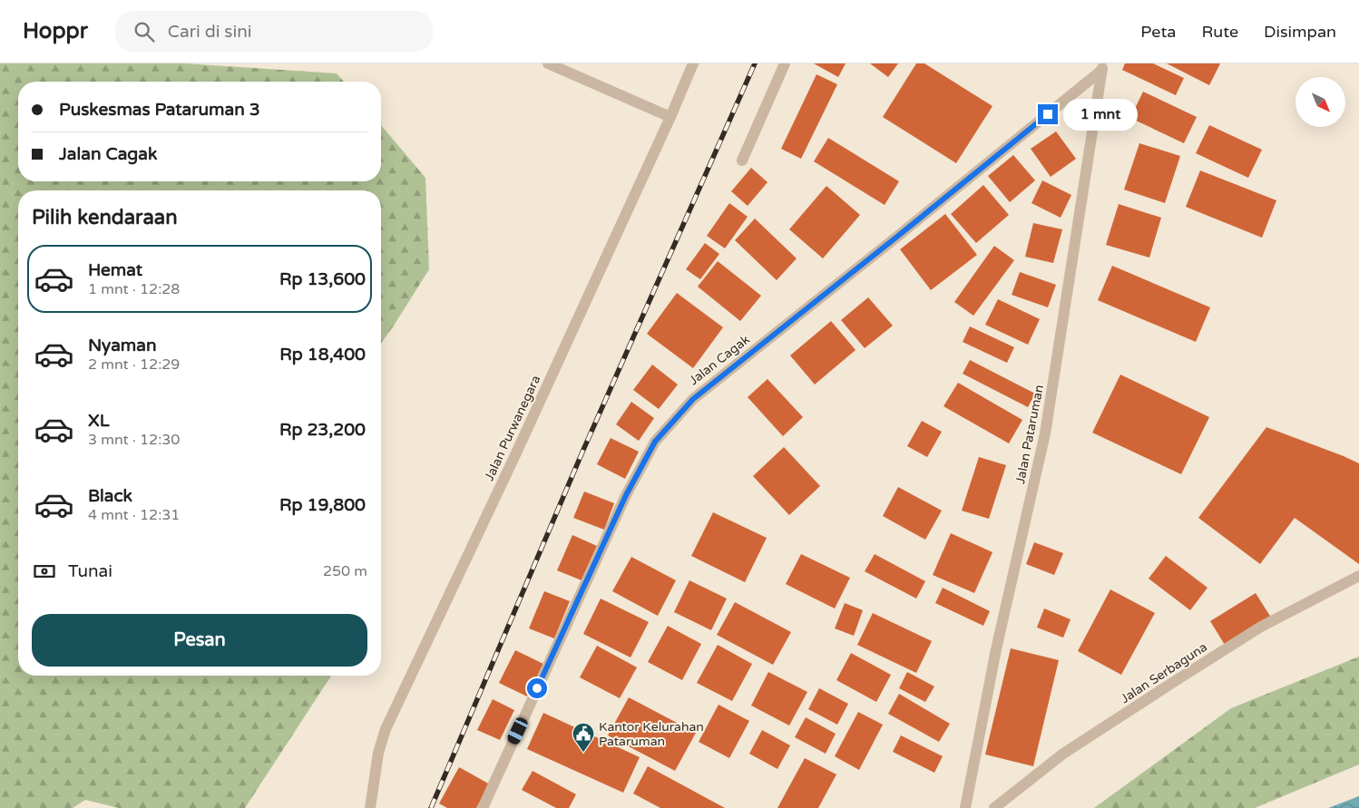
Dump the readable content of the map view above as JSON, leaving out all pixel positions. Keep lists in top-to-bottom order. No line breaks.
{"streets":{"street":["Jalan Cagak","Jalan Purwanegara","Jalan Pataruman","Jalan Serbaguna"]},"crossings":[["Jalan Cagak","Jalan Pataruman"]],"places":{"public building":["Kantor Kelurahan Pataruman"]},"north":"bottom right","page":{"header":"Hoppr","search":"Cari di sini","nav":["Peta","Rute","Disimpan"],"banner":["Puskesmas Pataruman 3","Jalan Cagak"],"bubble":"1 mnt","heading":"Pilih kendaraan","list":[{"name":"Hemat","note":"1 mnt · 12:28","value":"Rp 13,600"},{"name":"Nyaman","note":"2 mnt · 12:29","value":"Rp 18,400"},{"name":"XL","note":"3 mnt · 12:30","value":"Rp 23,200"},{"name":"Black","note":"4 mnt · 12:31","value":"Rp 19,800"}],"pay":["Tunai","250 m"],"buttons":"Pesan"}}
